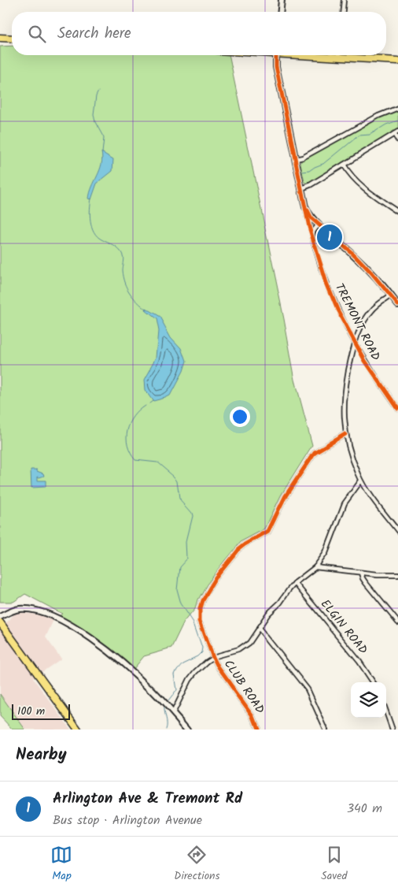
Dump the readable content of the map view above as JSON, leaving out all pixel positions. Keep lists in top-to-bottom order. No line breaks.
{"streets":{"street":["TREMONT ROAD","ELGIN ROAD","CLUB ROAD"]},"scale_bar":"100 m","page":{"search":"Search here","pins":"1","scale":"100 m","heading":"Nearby","list":[{"mark":"1","name":"Arlington Ave & Tremont Rd","note":"Bus stop · Arlington Avenue","value":"340 m"}],"nav":["Map","Directions","Saved"]}}
